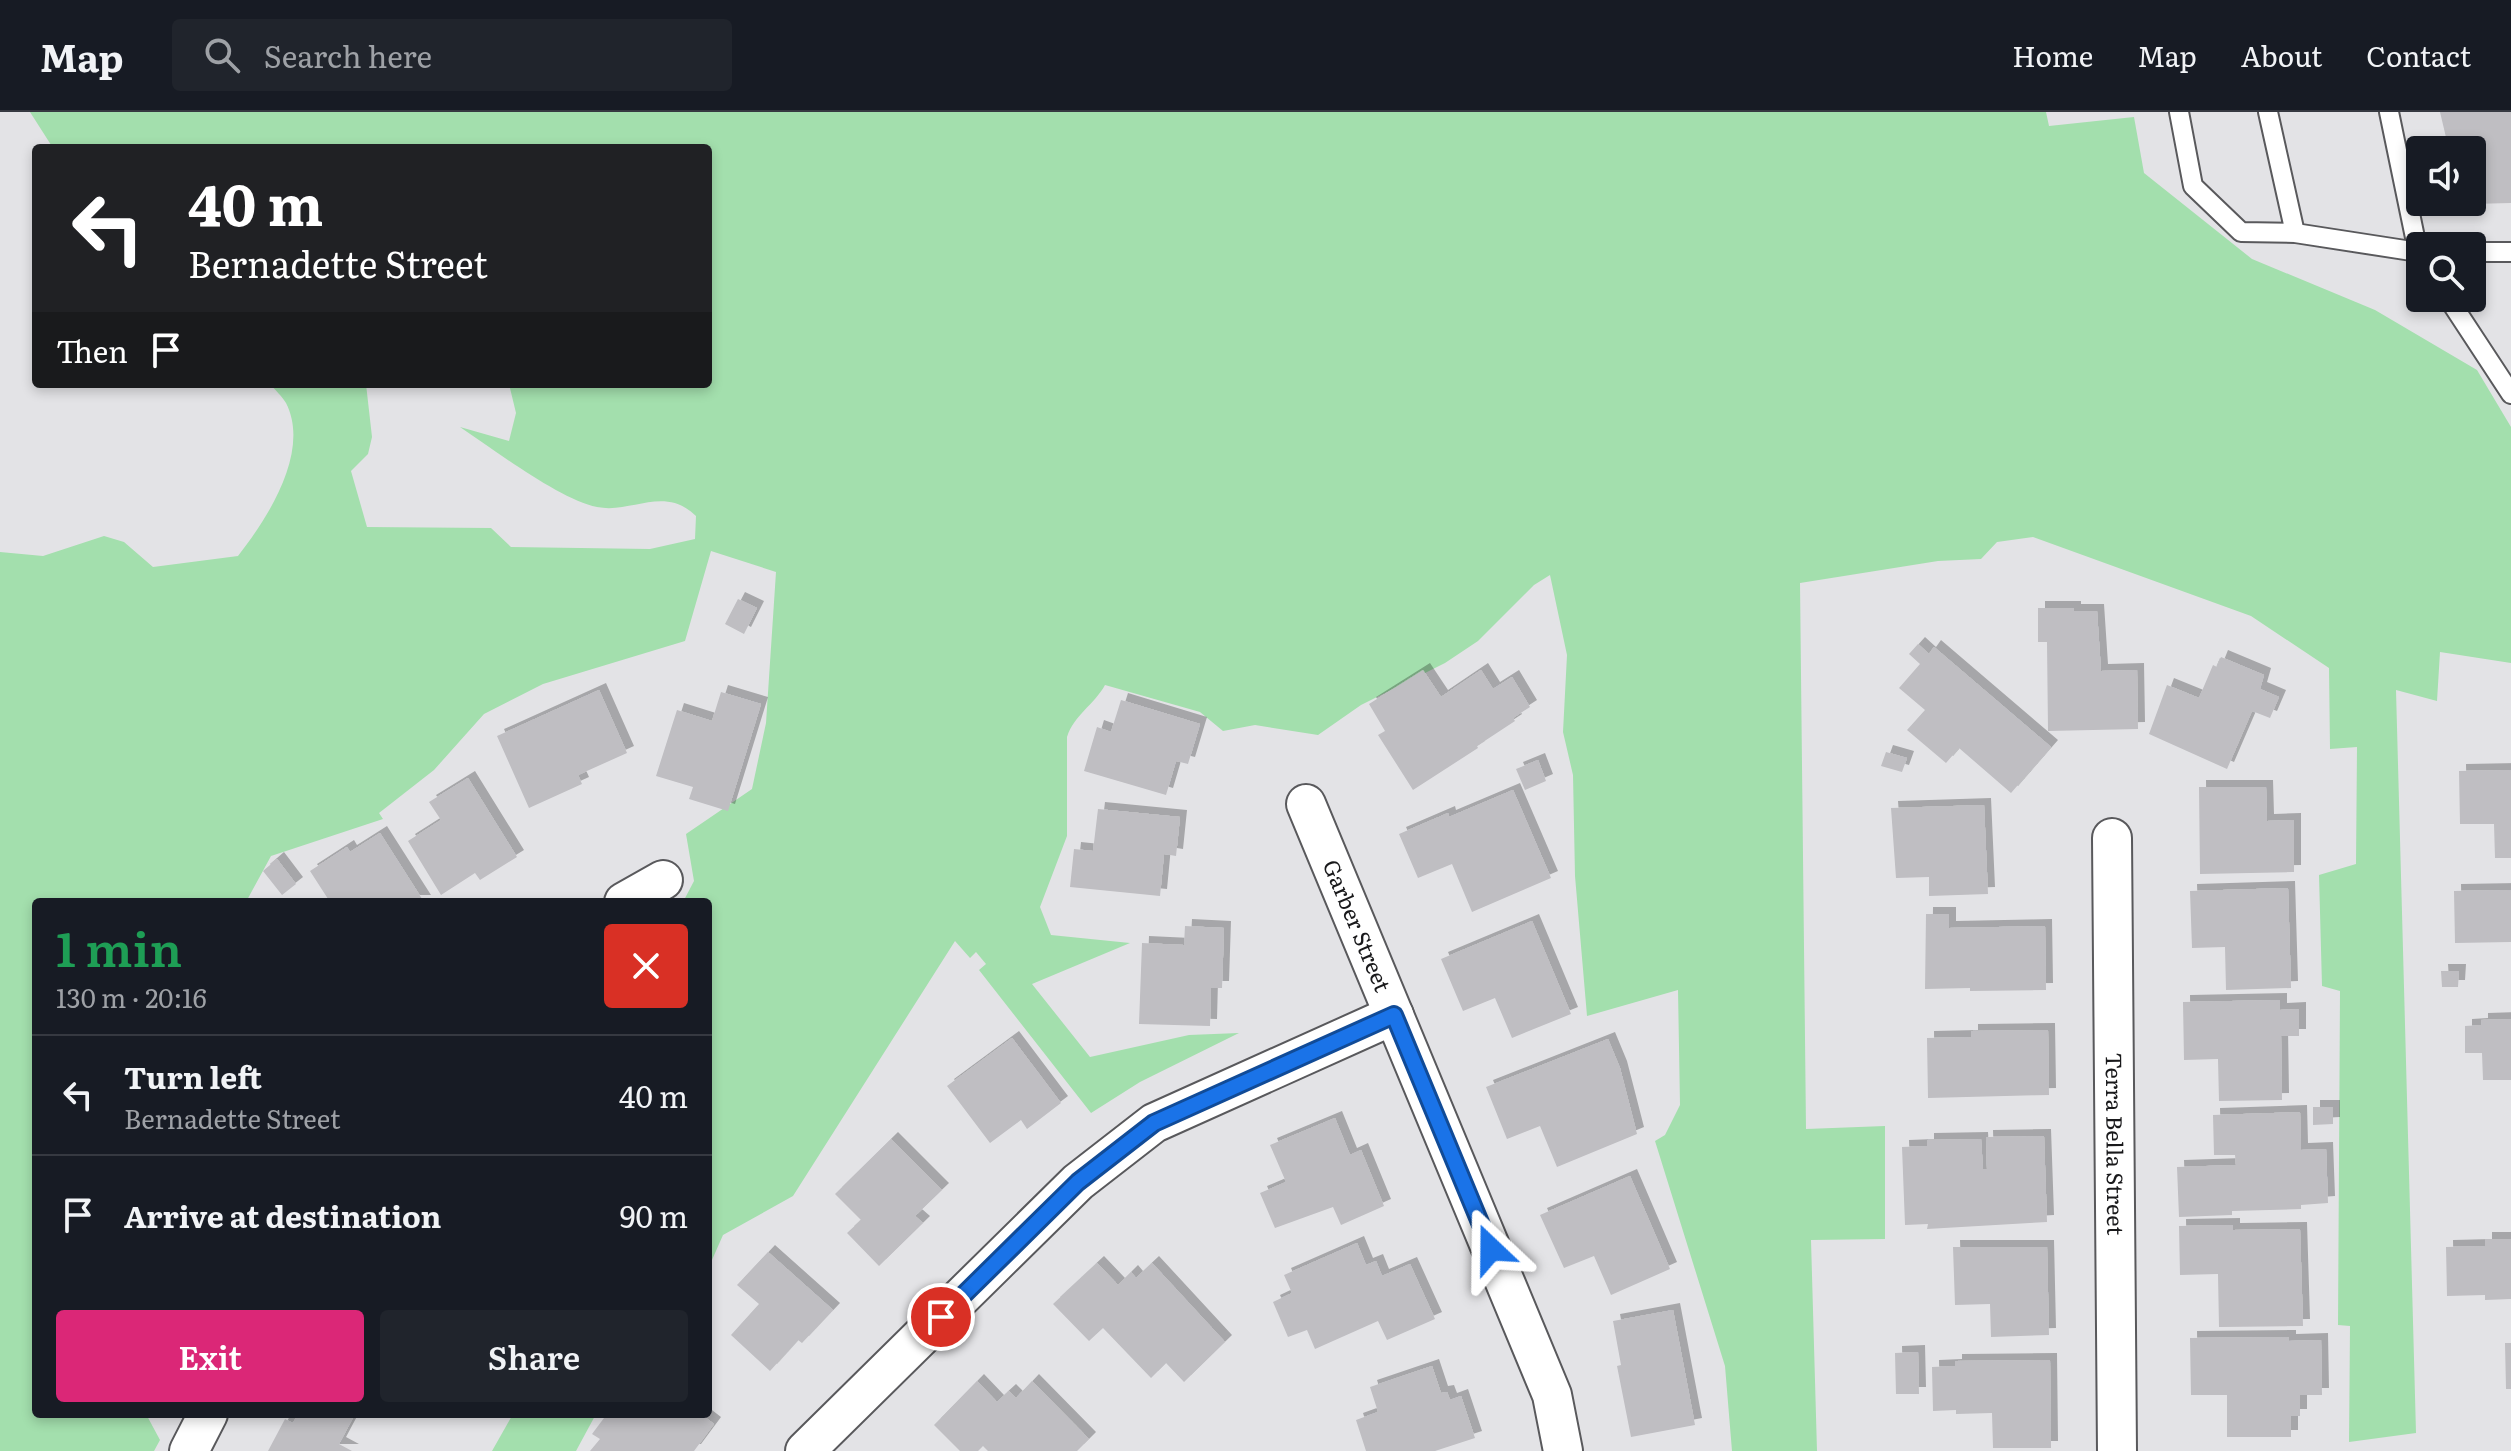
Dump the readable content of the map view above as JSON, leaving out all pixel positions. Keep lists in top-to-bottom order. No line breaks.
{"streets":{"street":["Garber Street","Terra Bella Street"]},"page":{"header":"Map","search":"Search here","nav":["Home","Map","About","Contact"],"turn":["40 m","Bernadette Street"],"then":"Then","heading":["1 min","130 m · 20:16"],"list":[{"name":"Turn left","note":"Bernadette Street","value":"40 m"},{"name":"Arrive at destination","value":"90 m"}],"buttons":["Exit","Share"]}}
